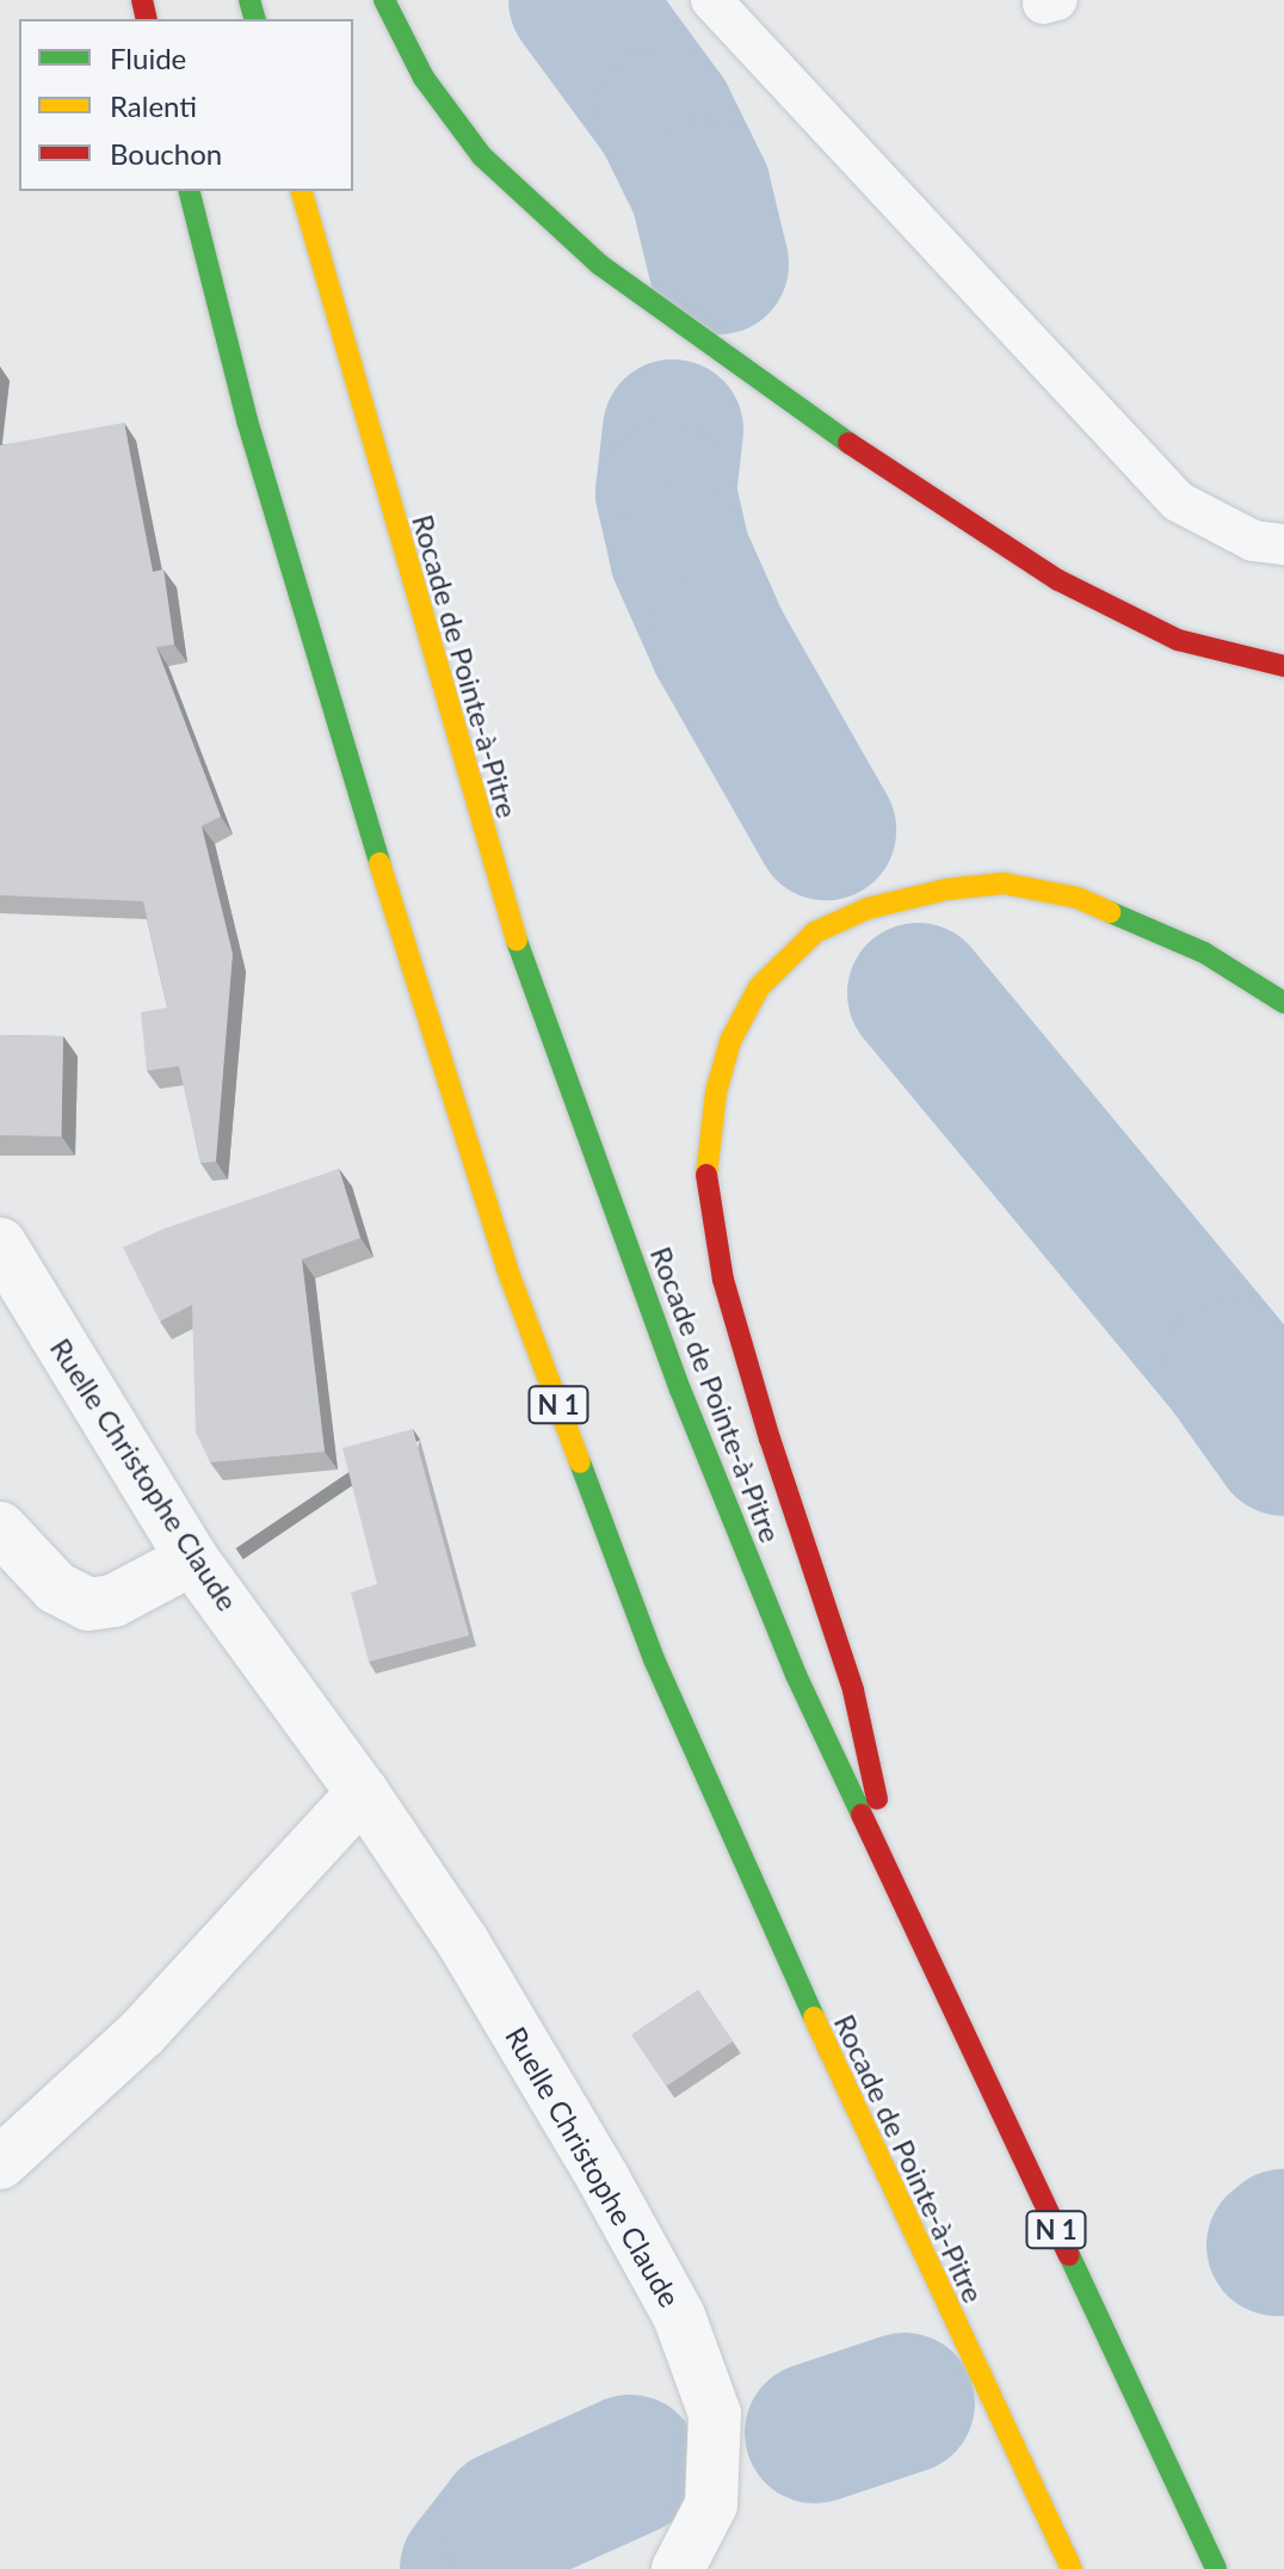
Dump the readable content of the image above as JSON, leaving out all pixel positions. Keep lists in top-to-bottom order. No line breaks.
{"streets":{"highway":["Rocade de Pointe-à-Pitre","N 1"],"street":["Ruelle Christophe Claude"]},"legend":["Fluide","Ralenti","Bouchon"]}
